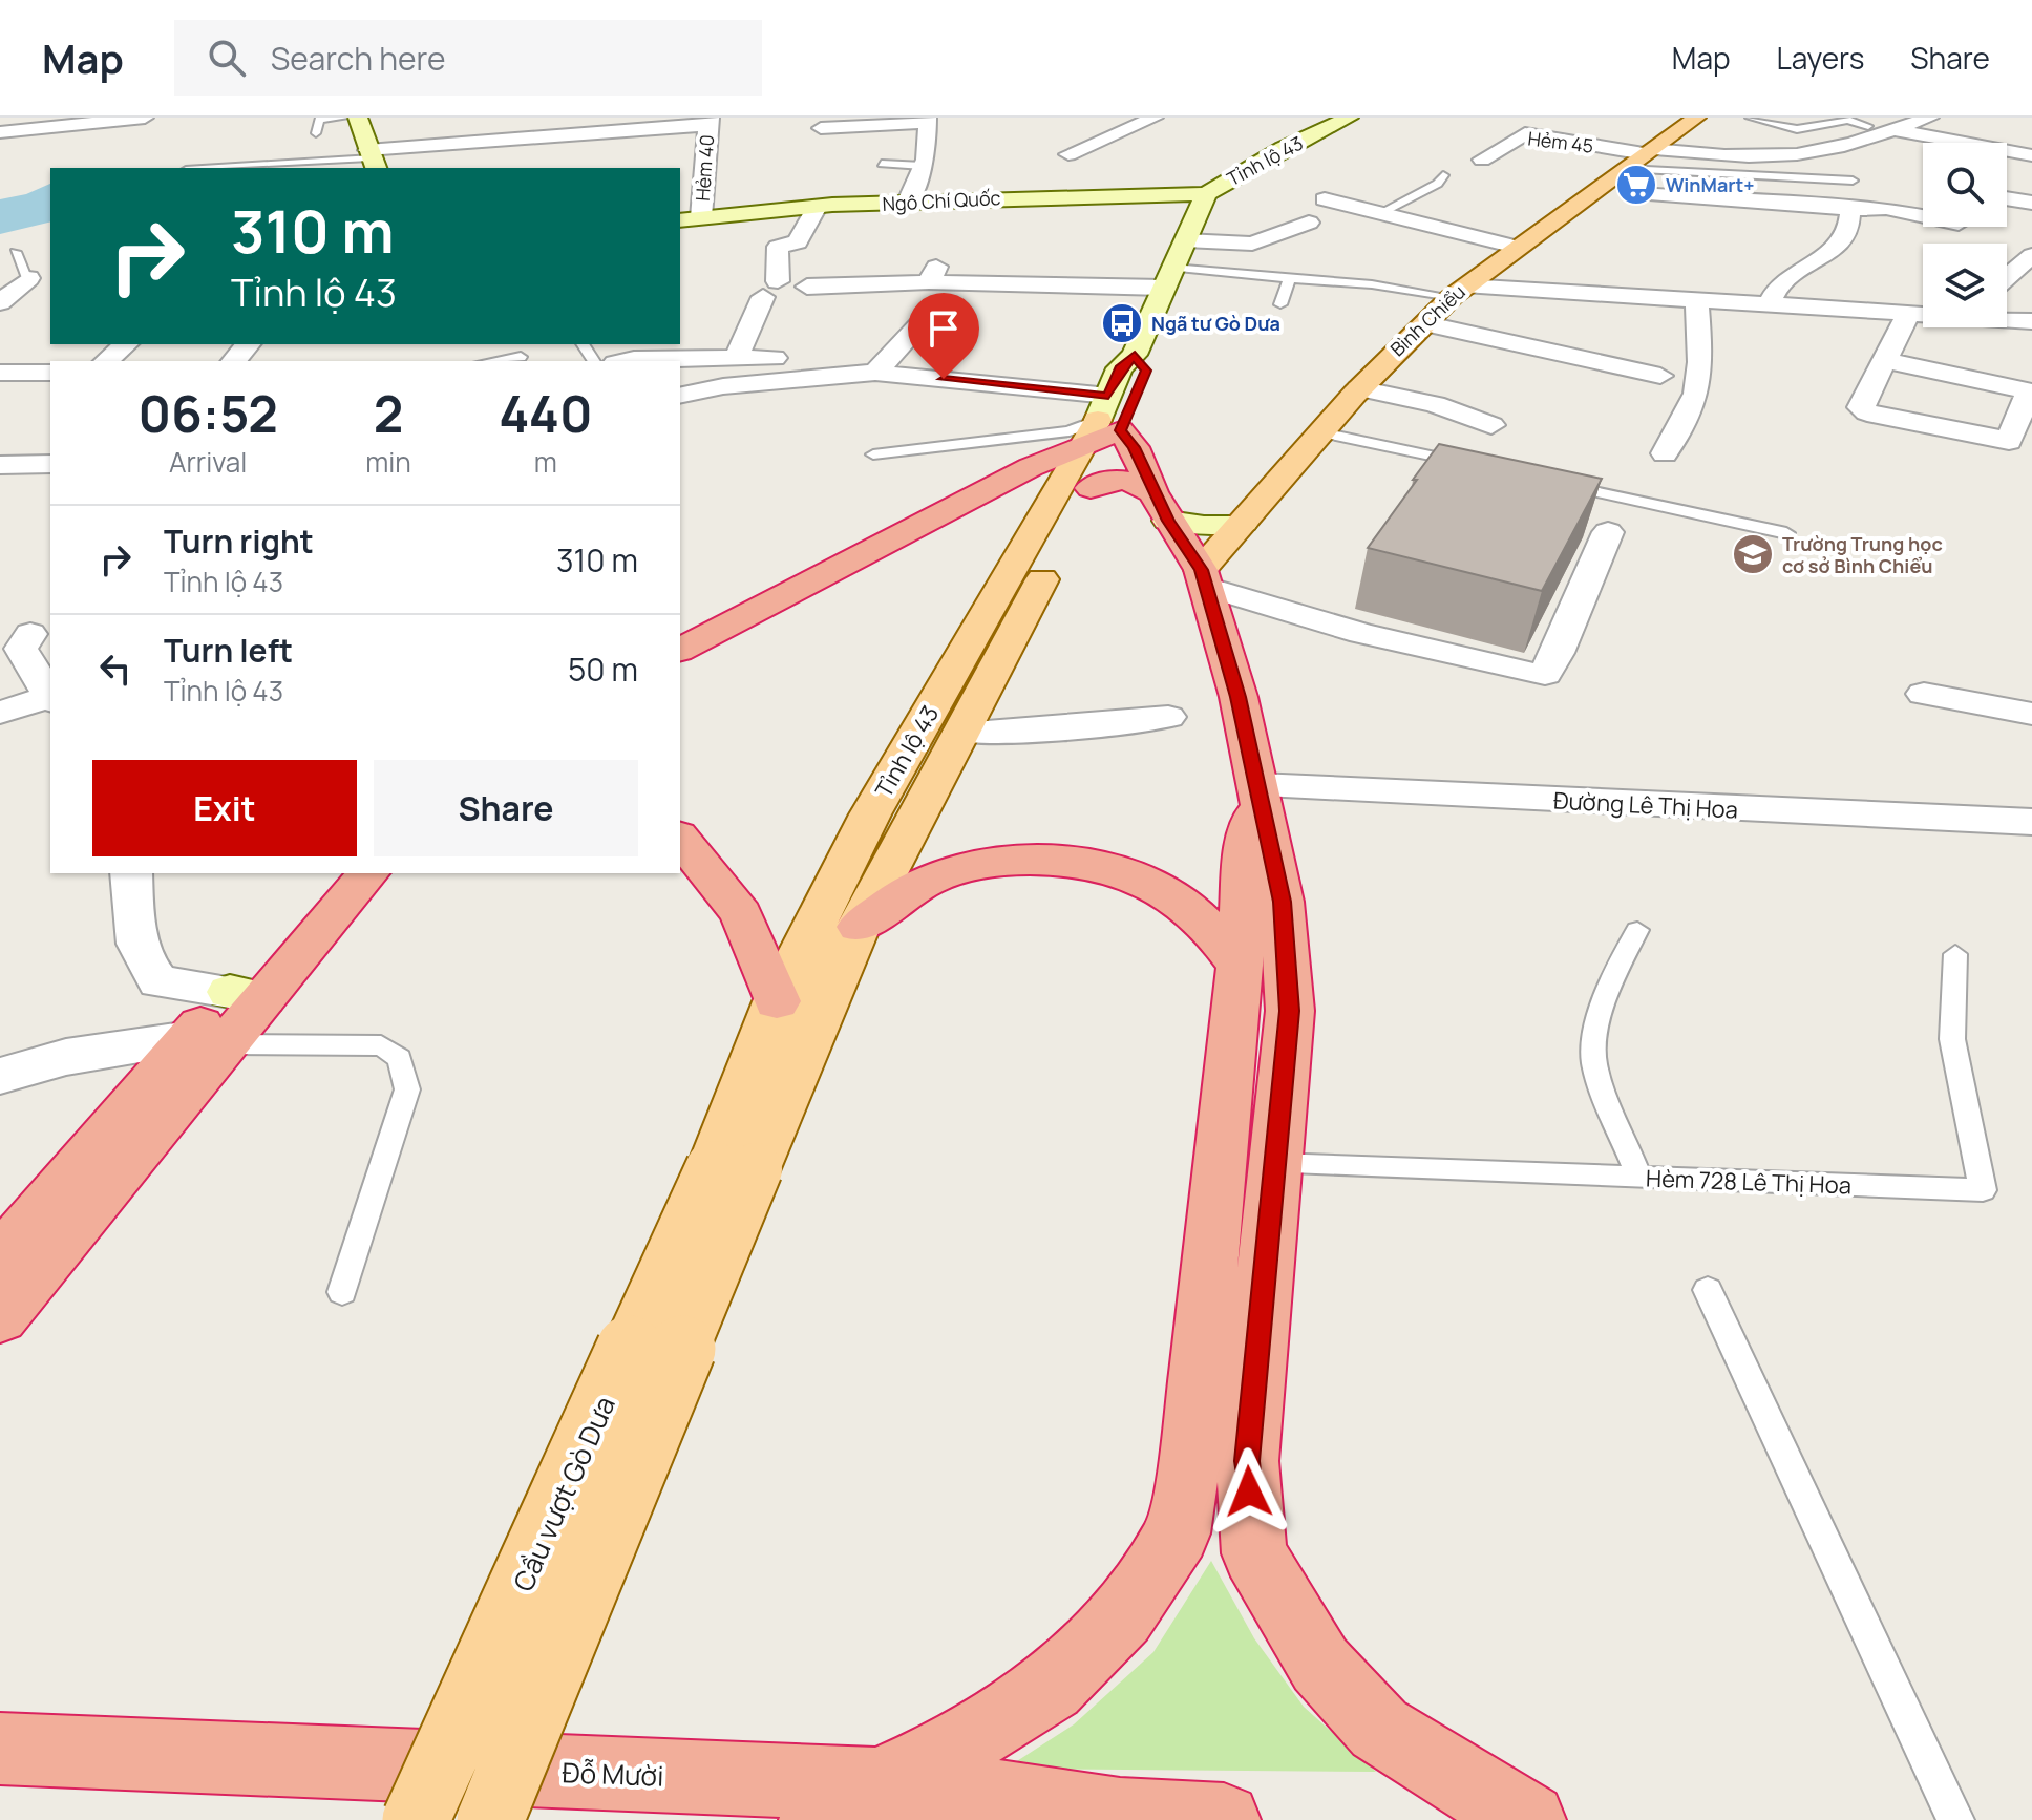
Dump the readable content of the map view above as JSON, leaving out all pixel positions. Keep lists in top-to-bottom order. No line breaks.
{"streets":{"highway":["Đỗ Mười"],"main road":["Tỉnh lộ 43","Ngô Chí Quốc","Bình Chiểu","Cầu vượt Gò Dưa"],"street":["Hẻm 45","Hẻm 40","Đường Lê Thị Hoa"],"lane":["Hèm 728 Lê Thị Hoa"]},"crossings":[["Hẻm 45","Bình Chiểu"],["Tỉnh lộ 43","Ngô Chí Quốc"],["Tỉnh lộ 43","Cầu vượt Gò Dưa"],["Hẻm 40","Ngô Chí Quốc"]],"places":{"supermarket":["WinMart+"],"bus stop":["Ngã tư Gò Dưa"],"school or university":["Trường Trung học cơ sở Bình Chiểu"]},"page":{"header":"Map","search":"Search here","nav":["Map","Layers","Share"],"turn":["310 m","Tỉnh lộ 43"],"eta":["06:52","Arrival","2","min","440","m"],"list":[{"name":"Turn right","note":"Tỉnh lộ 43","value":"310 m"},{"name":"Turn left","note":"Tỉnh lộ 43","value":"50 m"}],"buttons":["Exit","Share"]}}
